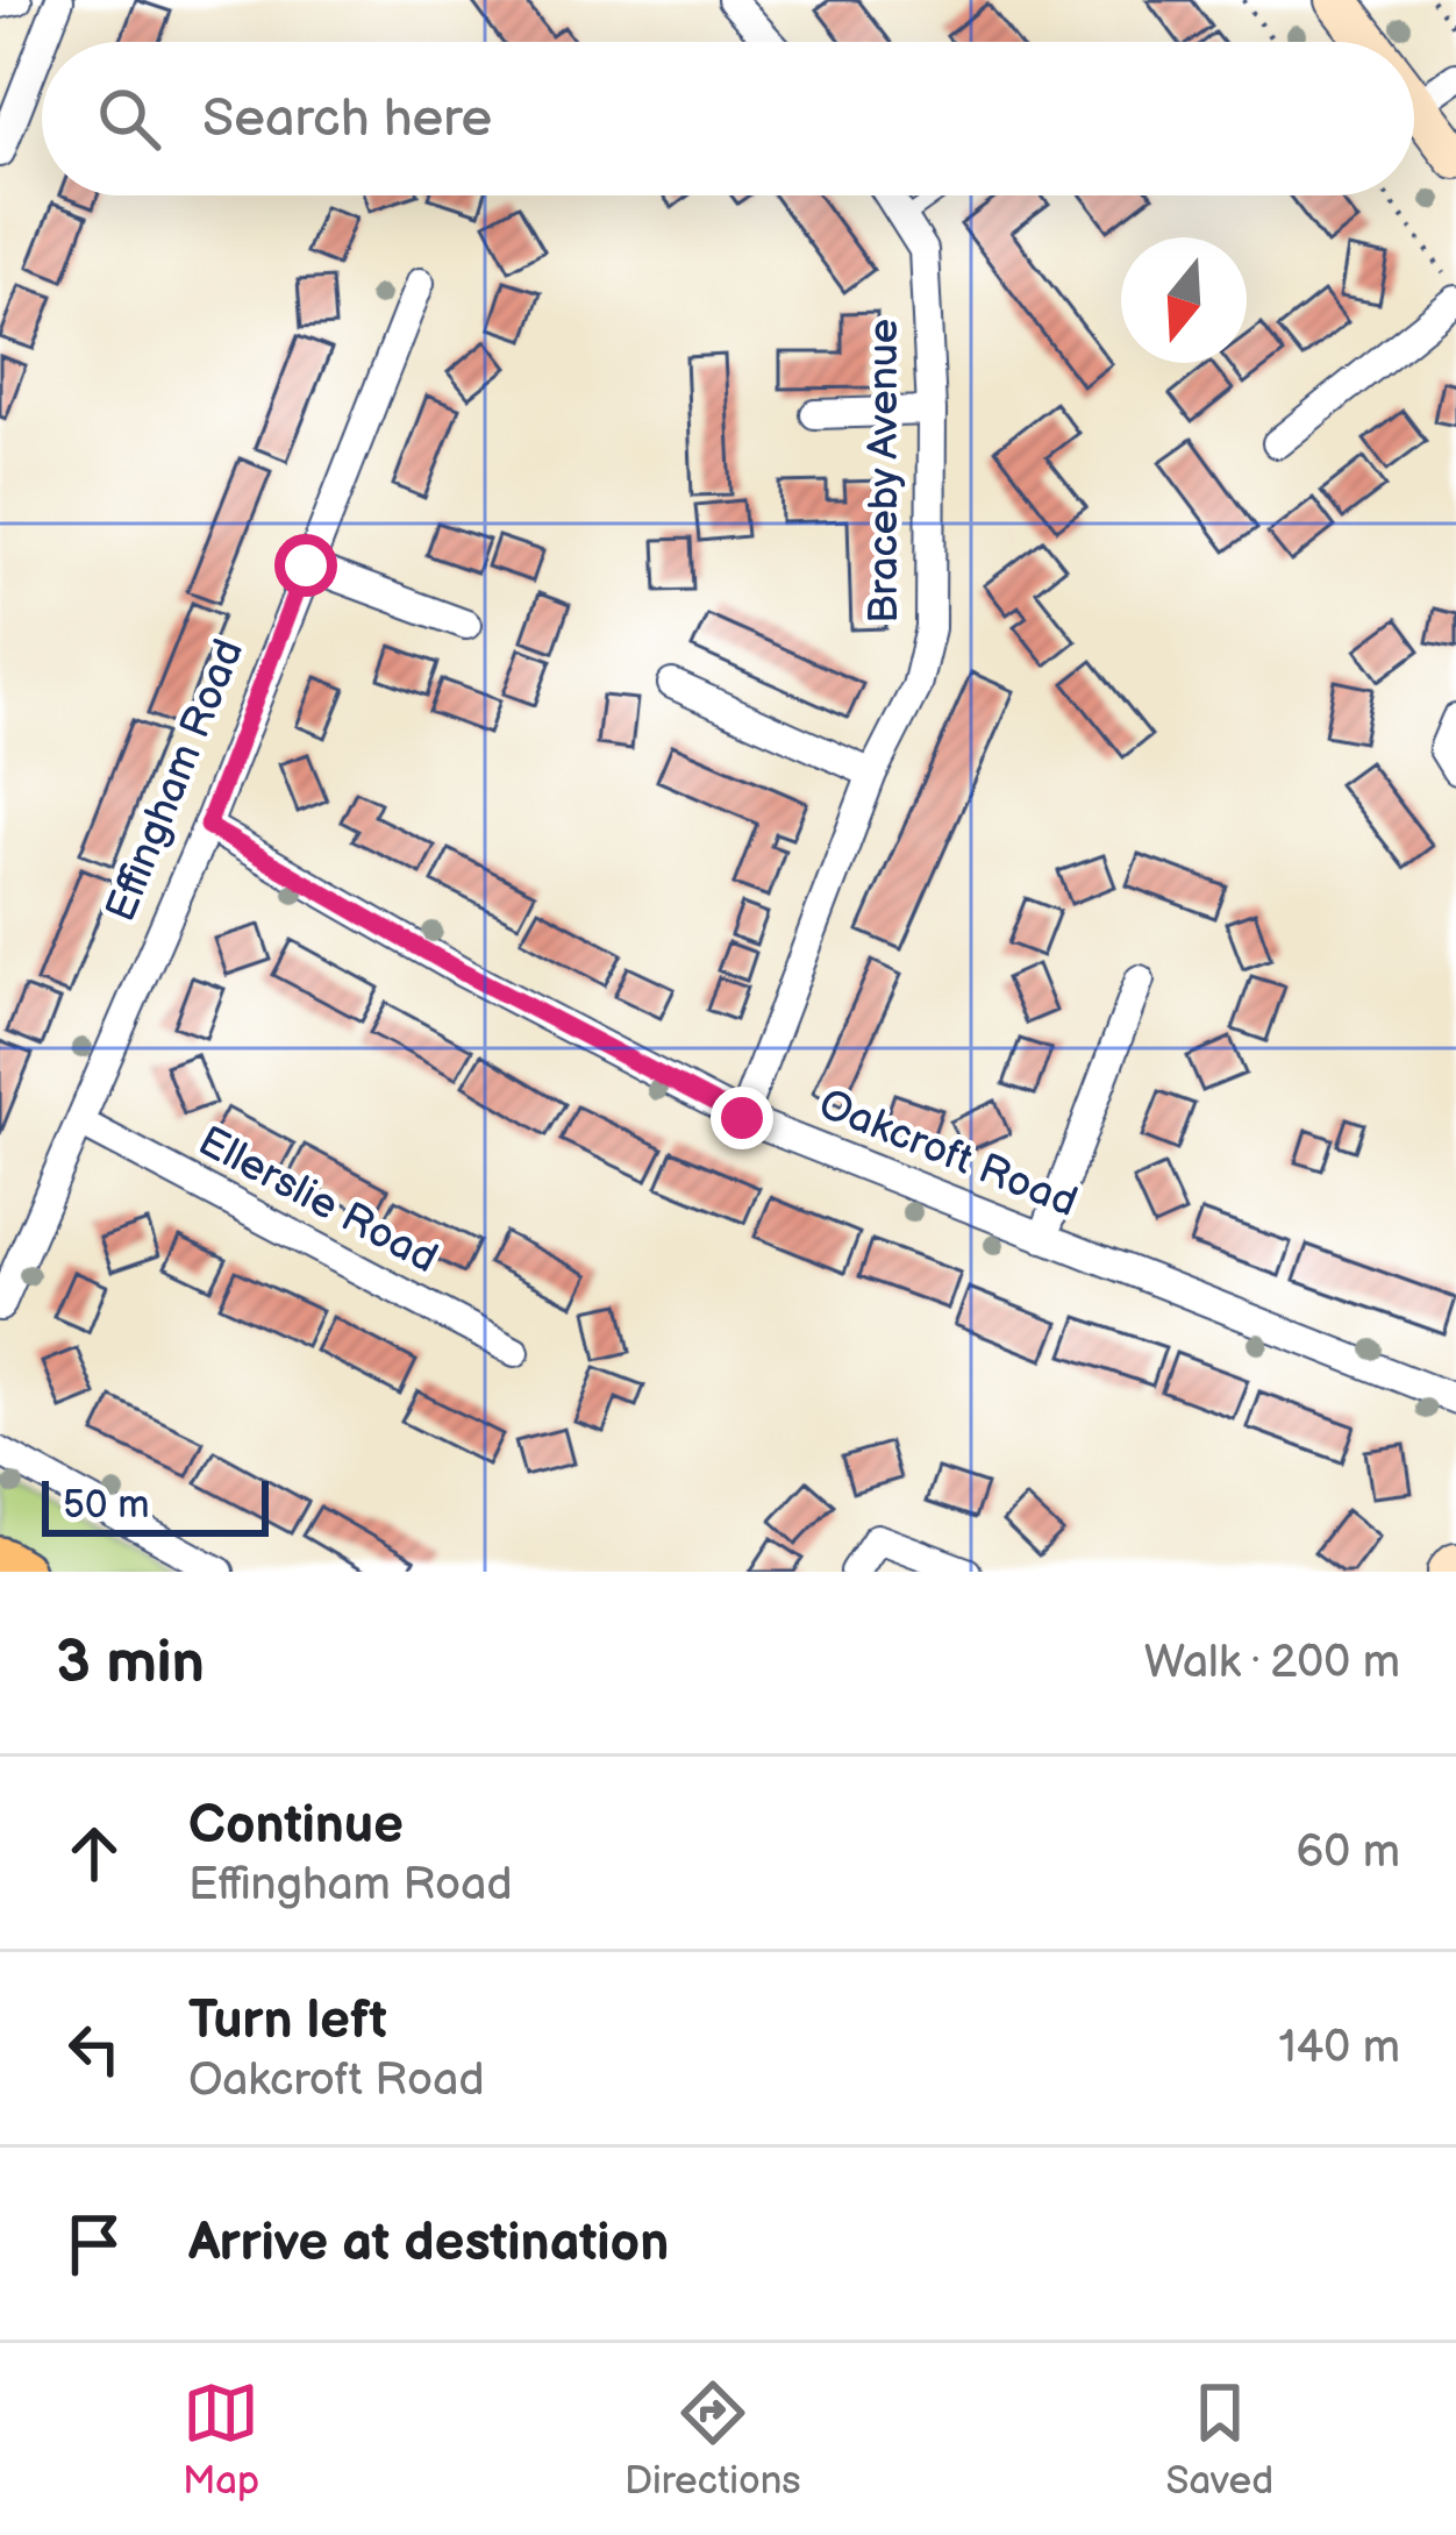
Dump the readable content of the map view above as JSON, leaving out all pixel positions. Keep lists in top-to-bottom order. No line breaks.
{"streets":{"street":["Braceby Avenue","Effingham Road","Oakcroft Road","Ellerslie Road"]},"crossings":[["Braceby Avenue","Oakcroft Road"],["Effingham Road","Oakcroft Road"],["Effingham Road","Ellerslie Road"]],"scale_bar":"50 m","north":"bottom","page":{"search":"Search here","scale":"50 m","heading":["3 min","Walk · 200 m"],"list":[["Continue","Effingham Road","60 m"],["Turn left","Oakcroft Road","140 m"],"Arrive at destination"],"nav":["Map","Directions","Saved"]}}
